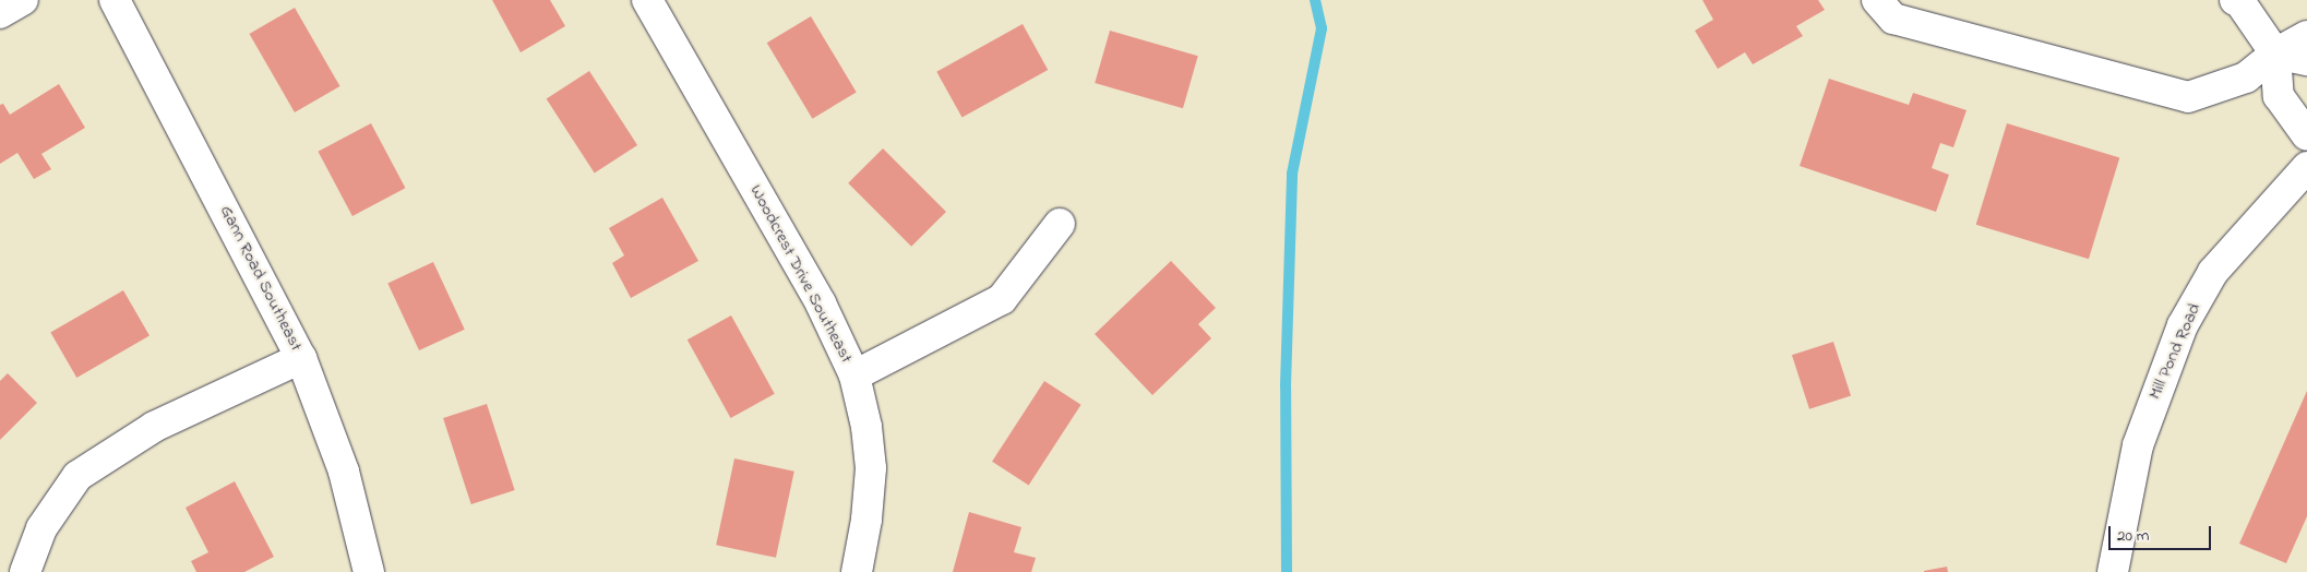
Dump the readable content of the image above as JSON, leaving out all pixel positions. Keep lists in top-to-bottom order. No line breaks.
{"streets":{"street":["Woodcrest Drive Southeast","Gann Road Southeast","Mill Pond Road"]},"scale_bar":"20 m"}
